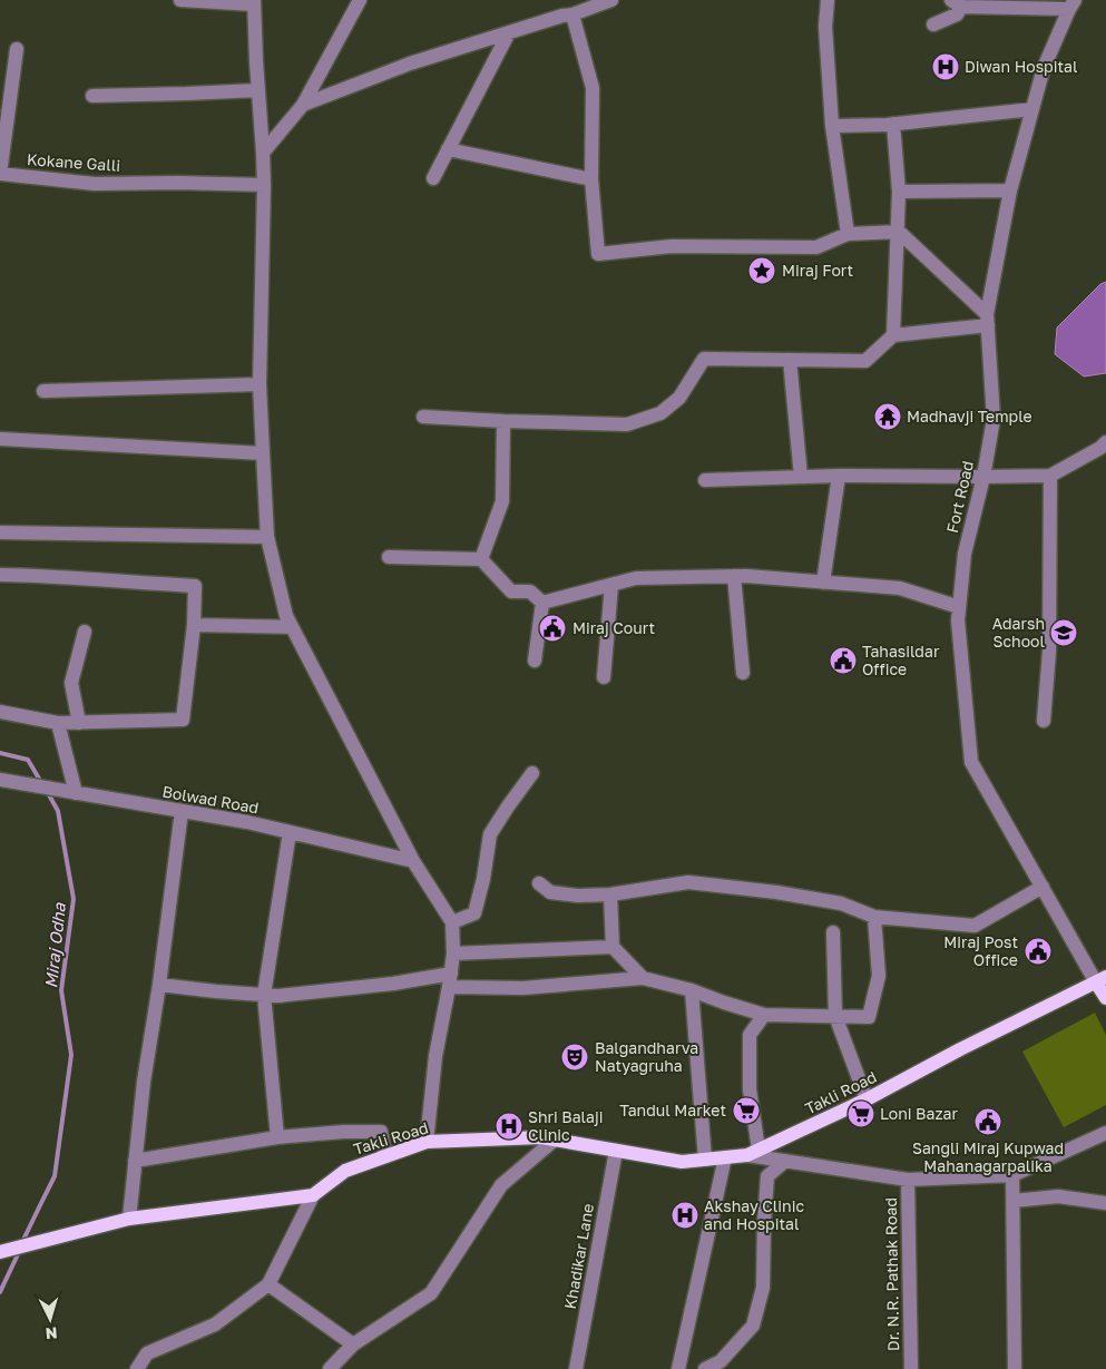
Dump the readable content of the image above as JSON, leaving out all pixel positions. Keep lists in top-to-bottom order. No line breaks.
{"streets":{"main road":["Takli Road"],"street":["Kokane Galli","Fort Road","Bolwad Road","Khadikar Lane","Dr. N.R. Pathak Road"]},"crossings":[["Fort Road","Takli Road"],["Takli Road","Khadikar Lane"]],"water":["Miraj Odha"],"places":{"hospital":["Diwan Hospital","Shri Balaji Clinic","Akshay Clinic and Hospital"],"place":["Miraj Fort"],"temple":["Madhavji Temple"],"public building":["Miraj Court","Tahasildar Office","Miraj Post Office","Sangli Miraj Kupwad Mahanagarpalika"],"school or university":["Adarsh School"],"theatre":["Balgandharva Natyagruha"],"supermarket":["Tandul Market","Loni Bazar"]},"north":"bottom"}
